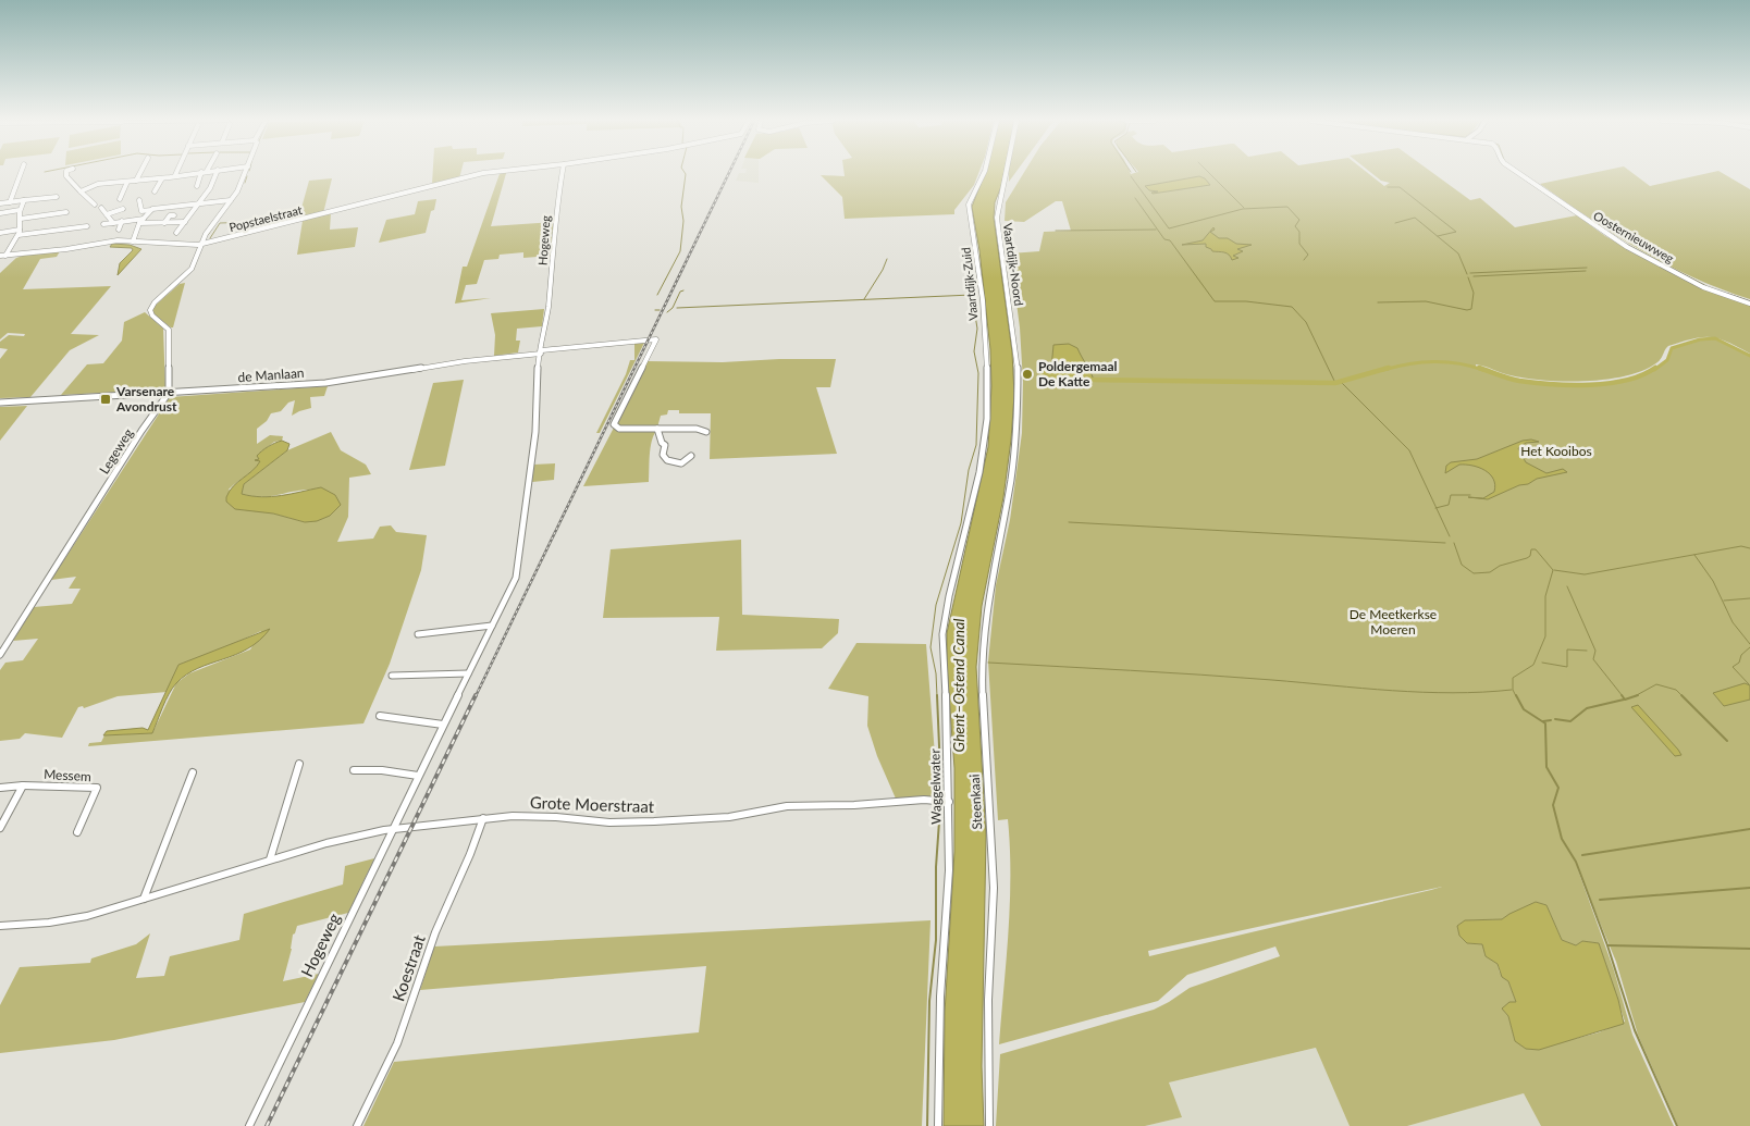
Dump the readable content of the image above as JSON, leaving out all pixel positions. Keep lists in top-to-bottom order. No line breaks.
{"streets":{"street":["Popstaelstraat","Oosternieuwweg","Hogeweg","Vaartdijk-Noord","Vaartdijk-Zuid","de Manlaan","Legeweg","Messem","Waggelwater","Steenkaai","Grote Moerstraat","Koestraat"]},"crossings":[["Hogeweg","de Manlaan"],["Hogeweg","Grote Moerstraat"],["Vaartdijk-Noord","Steenkaai"],["Vaartdijk-Zuid","Waggelwater"],["de Manlaan","Legeweg"],["Waggelwater","Grote Moerstraat"],["Grote Moerstraat","Koestraat"]],"water":["Ghent–Ostend Canal"],"parks":["Het Kooibos","De Meetkerkse Moeren"],"places":{"other":["Poldergemaal De Katte"],"transit":["Varsenare Avondrust"]}}
